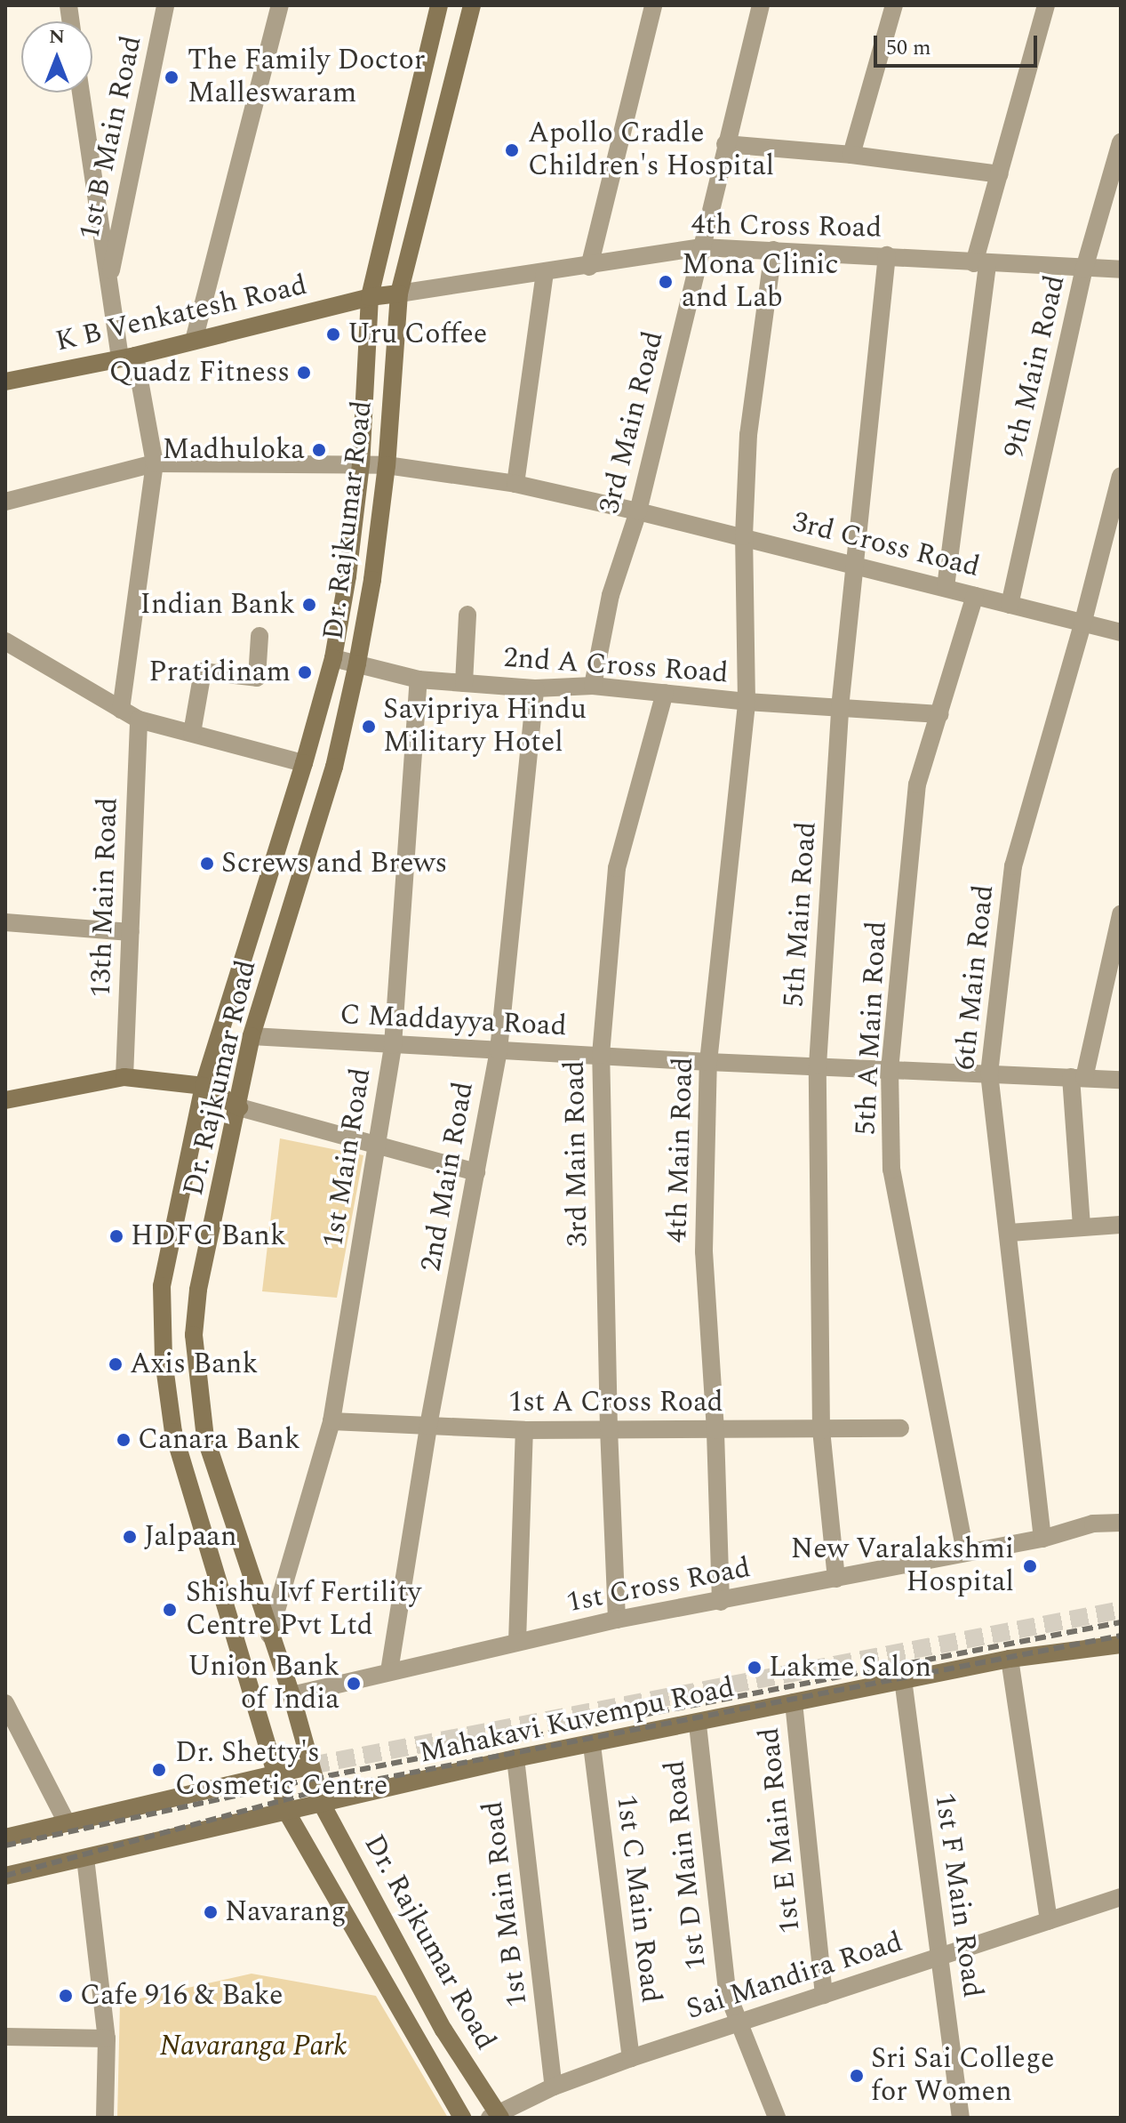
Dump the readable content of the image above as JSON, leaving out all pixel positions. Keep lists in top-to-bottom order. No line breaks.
{"streets":{"main road":["4th Cross Road","K B Venkatesh Road","Dr. Rajkumar Road","Mahakavi Kuvempu Road"],"street":["1st B Main Road","9th Main Road","3rd Main Road","3rd Cross Road","2nd A Cross Road","13th Main Road","5th Main Road","6th Main Road","C Maddayya Road","5th A Main Road","4th Main Road","1st Main Road","2nd Main Road","1st A Cross Road","1st Cross Road","1st E Main Road","1st D Main Road","1st F Main Road","1st C Main Road","Sai Mandira Road"]},"crossings":[["1st B Main Road","Mahakavi Kuvempu Road"],["1st B Main Road","Sai Mandira Road"],["4th Cross Road","K B Venkatesh Road"],["4th Cross Road","9th Main Road"],["4th Cross Road","3rd Main Road"],["4th Cross Road","Dr. Rajkumar Road"],["4th Cross Road","5th Main Road"],["4th Cross Road","4th Main Road"],["K B Venkatesh Road","Dr. Rajkumar Road"],["9th Main Road","3rd Cross Road"],["3rd Main Road","3rd Cross Road"],["3rd Main Road","2nd A Cross Road"],["3rd Main Road","C Maddayya Road"],["3rd Main Road","1st A Cross Road"],["3rd Main Road","1st Cross Road"],["Dr. Rajkumar Road","3rd Cross Road"],["Dr. Rajkumar Road","2nd A Cross Road"],["Dr. Rajkumar Road","C Maddayya Road"],["Dr. Rajkumar Road","1st Main Road"],["Dr. Rajkumar Road","1st Cross Road"],["Dr. Rajkumar Road","Mahakavi Kuvempu Road"],["Dr. Rajkumar Road","Sai Mandira Road"],["3rd Cross Road","5th Main Road"],["3rd Cross Road","6th Main Road"],["3rd Cross Road","5th A Main Road"],["3rd Cross Road","4th Main Road"],["2nd A Cross Road","5th Main Road"],["2nd A Cross Road","5th A Main Road"],["2nd A Cross Road","4th Main Road"],["2nd A Cross Road","1st Main Road"],["2nd A Cross Road","2nd Main Road"],["5th Main Road","C Maddayya Road"],["5th Main Road","1st A Cross Road"],["5th Main Road","1st Cross Road"],["6th Main Road","C Maddayya Road"],["6th Main Road","1st Cross Road"],["C Maddayya Road","5th A Main Road"],["C Maddayya Road","4th Main Road"],["C Maddayya Road","1st Main Road"],["C Maddayya Road","2nd Main Road"],["5th A Main Road","1st Cross Road"],["4th Main Road","1st A Cross Road"],["4th Main Road","1st Cross Road"],["1st Main Road","1st A Cross Road"],["2nd Main Road","1st A Cross Road"],["2nd Main Road","1st Cross Road"],["Mahakavi Kuvempu Road","1st E Main Road"],["Mahakavi Kuvempu Road","1st D Main Road"],["Mahakavi Kuvempu Road","1st F Main Road"],["Mahakavi Kuvempu Road","1st C Main Road"],["1st E Main Road","Sai Mandira Road"],["1st D Main Road","Sai Mandira Road"],["1st F Main Road","Sai Mandira Road"],["1st C Main Road","Sai Mandira Road"]],"parks":["Navaranga Park"],"places":["The Family Doctor Malleswaram","Apollo Cradle Children's Hospital","Mona Clinic and Lab","Uru Coffee","Quadz Fitness","Madhuloka","Indian Bank","Pratidinam","Savipriya Hindu Military Hotel","Screws and Brews","HDFC Bank","Axis Bank","Canara Bank","Jalpaan","New Varalakshmi Hospital","Shishu Ivf Fertility Centre Pvt Ltd","Lakme Salon","Union Bank of India","Dr. Shetty's Cosmetic Centre","Navarang","Cafe 916 & Bake","Sri Sai College for Women"],"scale_bar":"50 m","north":"top"}
